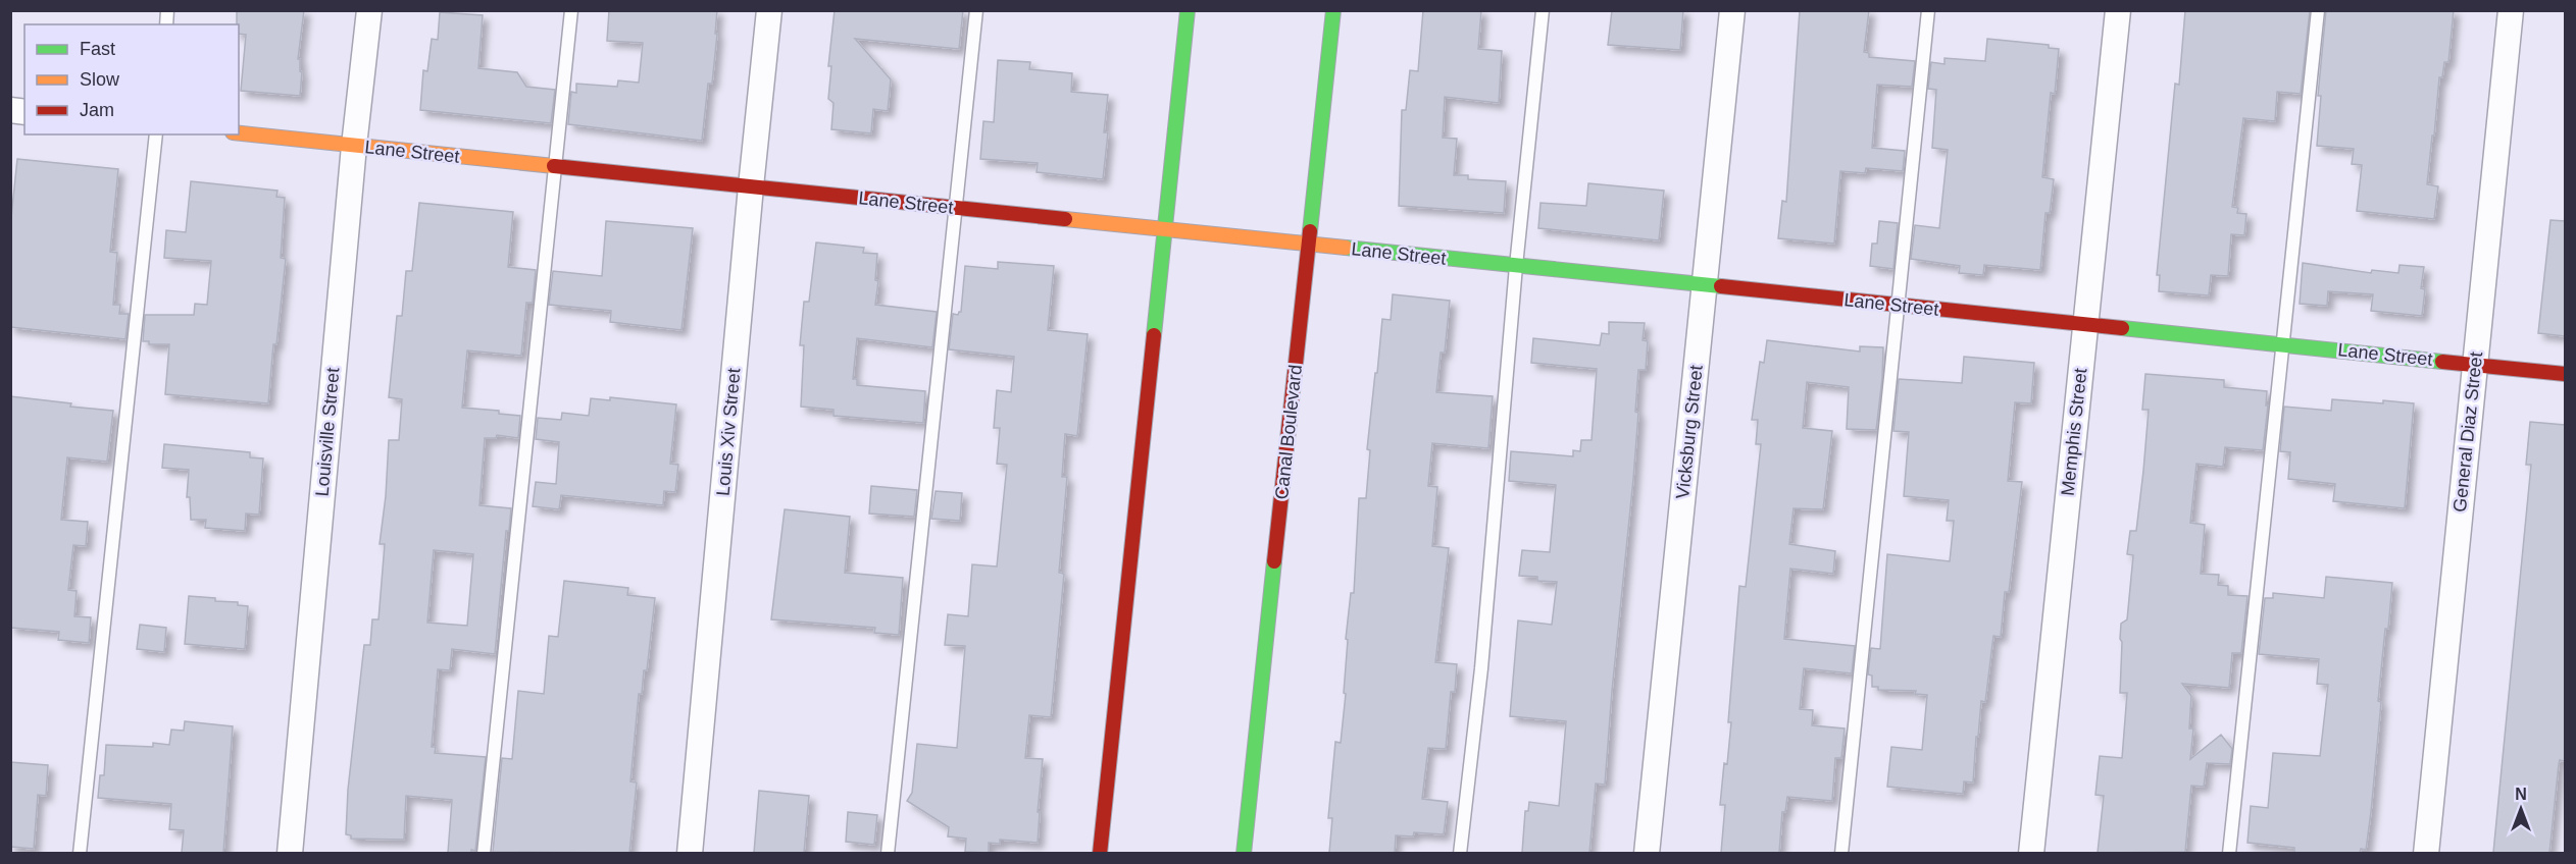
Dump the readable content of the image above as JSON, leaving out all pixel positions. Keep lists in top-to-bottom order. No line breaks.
{"streets":{"street":["Lane Street","Louisville Street","Louis Xiv Street","Canal Boulevard","Vicksburg Street","Memphis Street","General Diaz Street"]},"crossings":[["Lane Street","Louisville Street"],["Lane Street","Louis Xiv Street"],["Lane Street","Canal Boulevard"],["Lane Street","Vicksburg Street"],["Lane Street","Memphis Street"],["Lane Street","General Diaz Street"]],"legend":["Fast","Slow","Jam"],"north":"top"}
